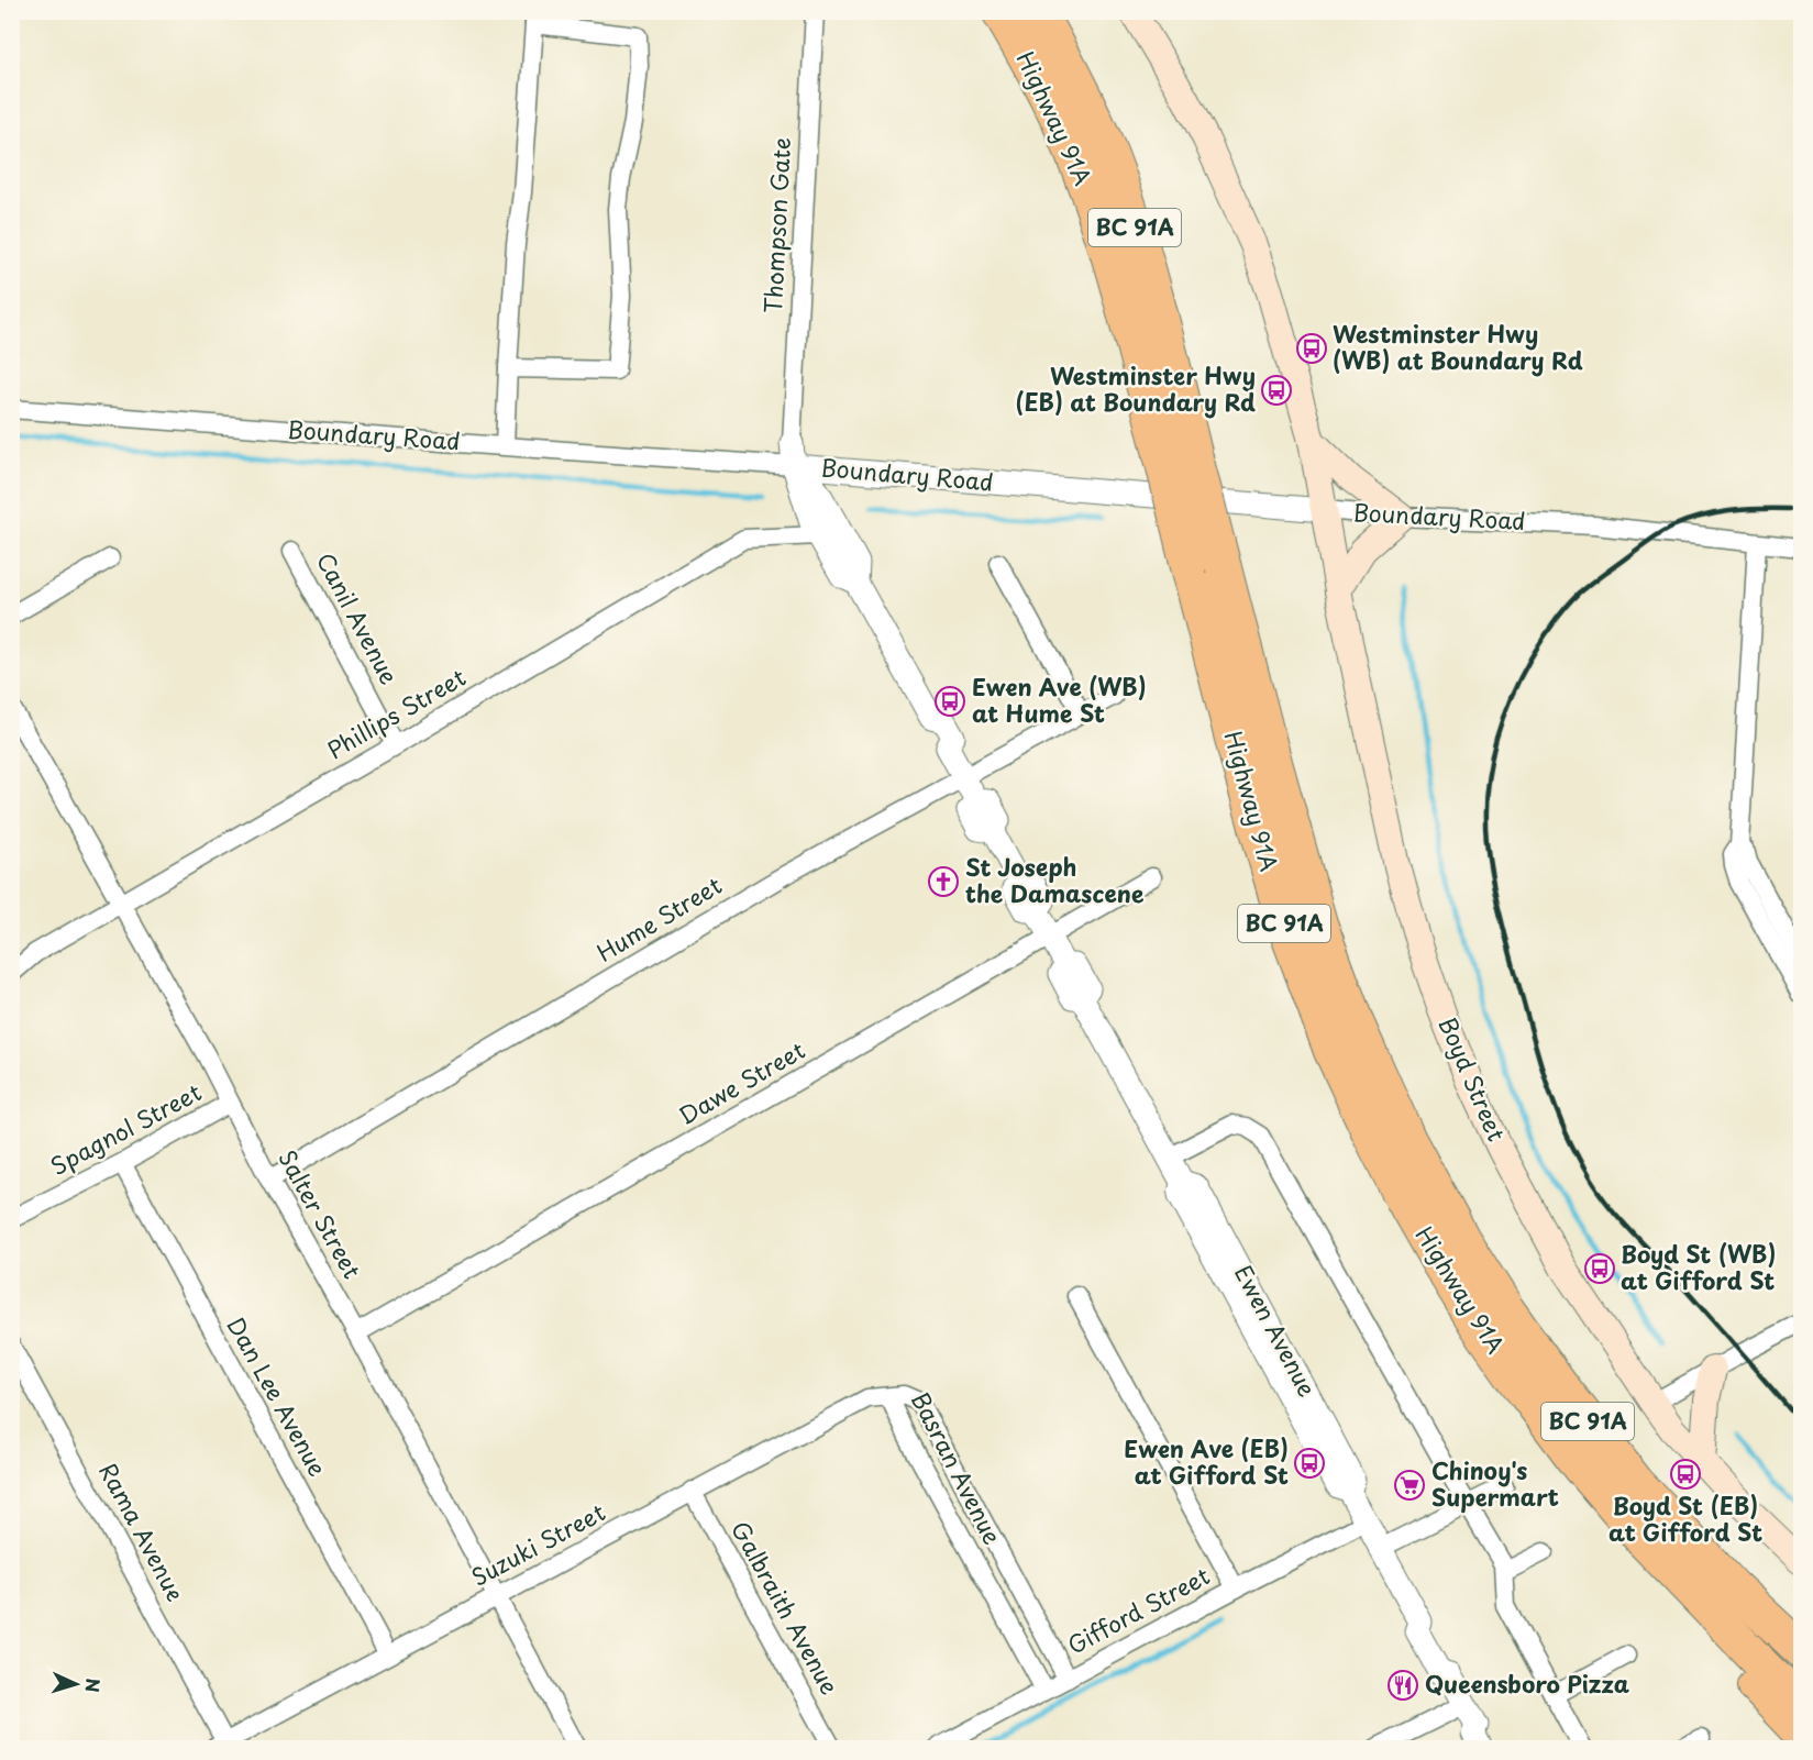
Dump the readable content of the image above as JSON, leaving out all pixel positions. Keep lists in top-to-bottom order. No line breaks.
{"streets":{"highway":["Highway 91A","BC 91A"],"main road":["Boyd Street"],"street":["Thompson Gate","Boundary Road","Canil Avenue","Phillips Street","Hume Street","Dawe Street","Spagnol Street","Salter Street","Ewen Avenue","Dan Lee Avenue","Basran Avenue","Rama Avenue","Suzuki Street","Galbraith Avenue","Gifford Street"]},"crossings":[["Thompson Gate","Boundary Road"],["Thompson Gate","Ewen Avenue"],["Boundary Road","Boyd Street"],["Boundary Road","Ewen Avenue"],["Canil Avenue","Phillips Street"],["Phillips Street","Salter Street"],["Phillips Street","Ewen Avenue"],["Hume Street","Salter Street"],["Hume Street","Ewen Avenue"],["Dawe Street","Salter Street"],["Dawe Street","Ewen Avenue"],["Spagnol Street","Salter Street"],["Spagnol Street","Dan Lee Avenue"],["Salter Street","Suzuki Street"],["Ewen Avenue","Gifford Street"],["Dan Lee Avenue","Suzuki Street"],["Basran Avenue","Suzuki Street"],["Basran Avenue","Gifford Street"],["Rama Avenue","Suzuki Street"],["Suzuki Street","Galbraith Avenue"]],"places":{"bus stop":["Westminster Hwy (WB) at Boundary Rd","Westminster Hwy (EB) at Boundary Rd","Ewen Ave (WB) at Hume St","Boyd St (WB) at Gifford St","Ewen Ave (EB) at Gifford St","Boyd St (EB) at Gifford St"],"church":["St Joseph the Damascene"],"supermarket":["Chinoy's Supermart"],"restaurant":["Queensboro Pizza"]},"north":"right"}
